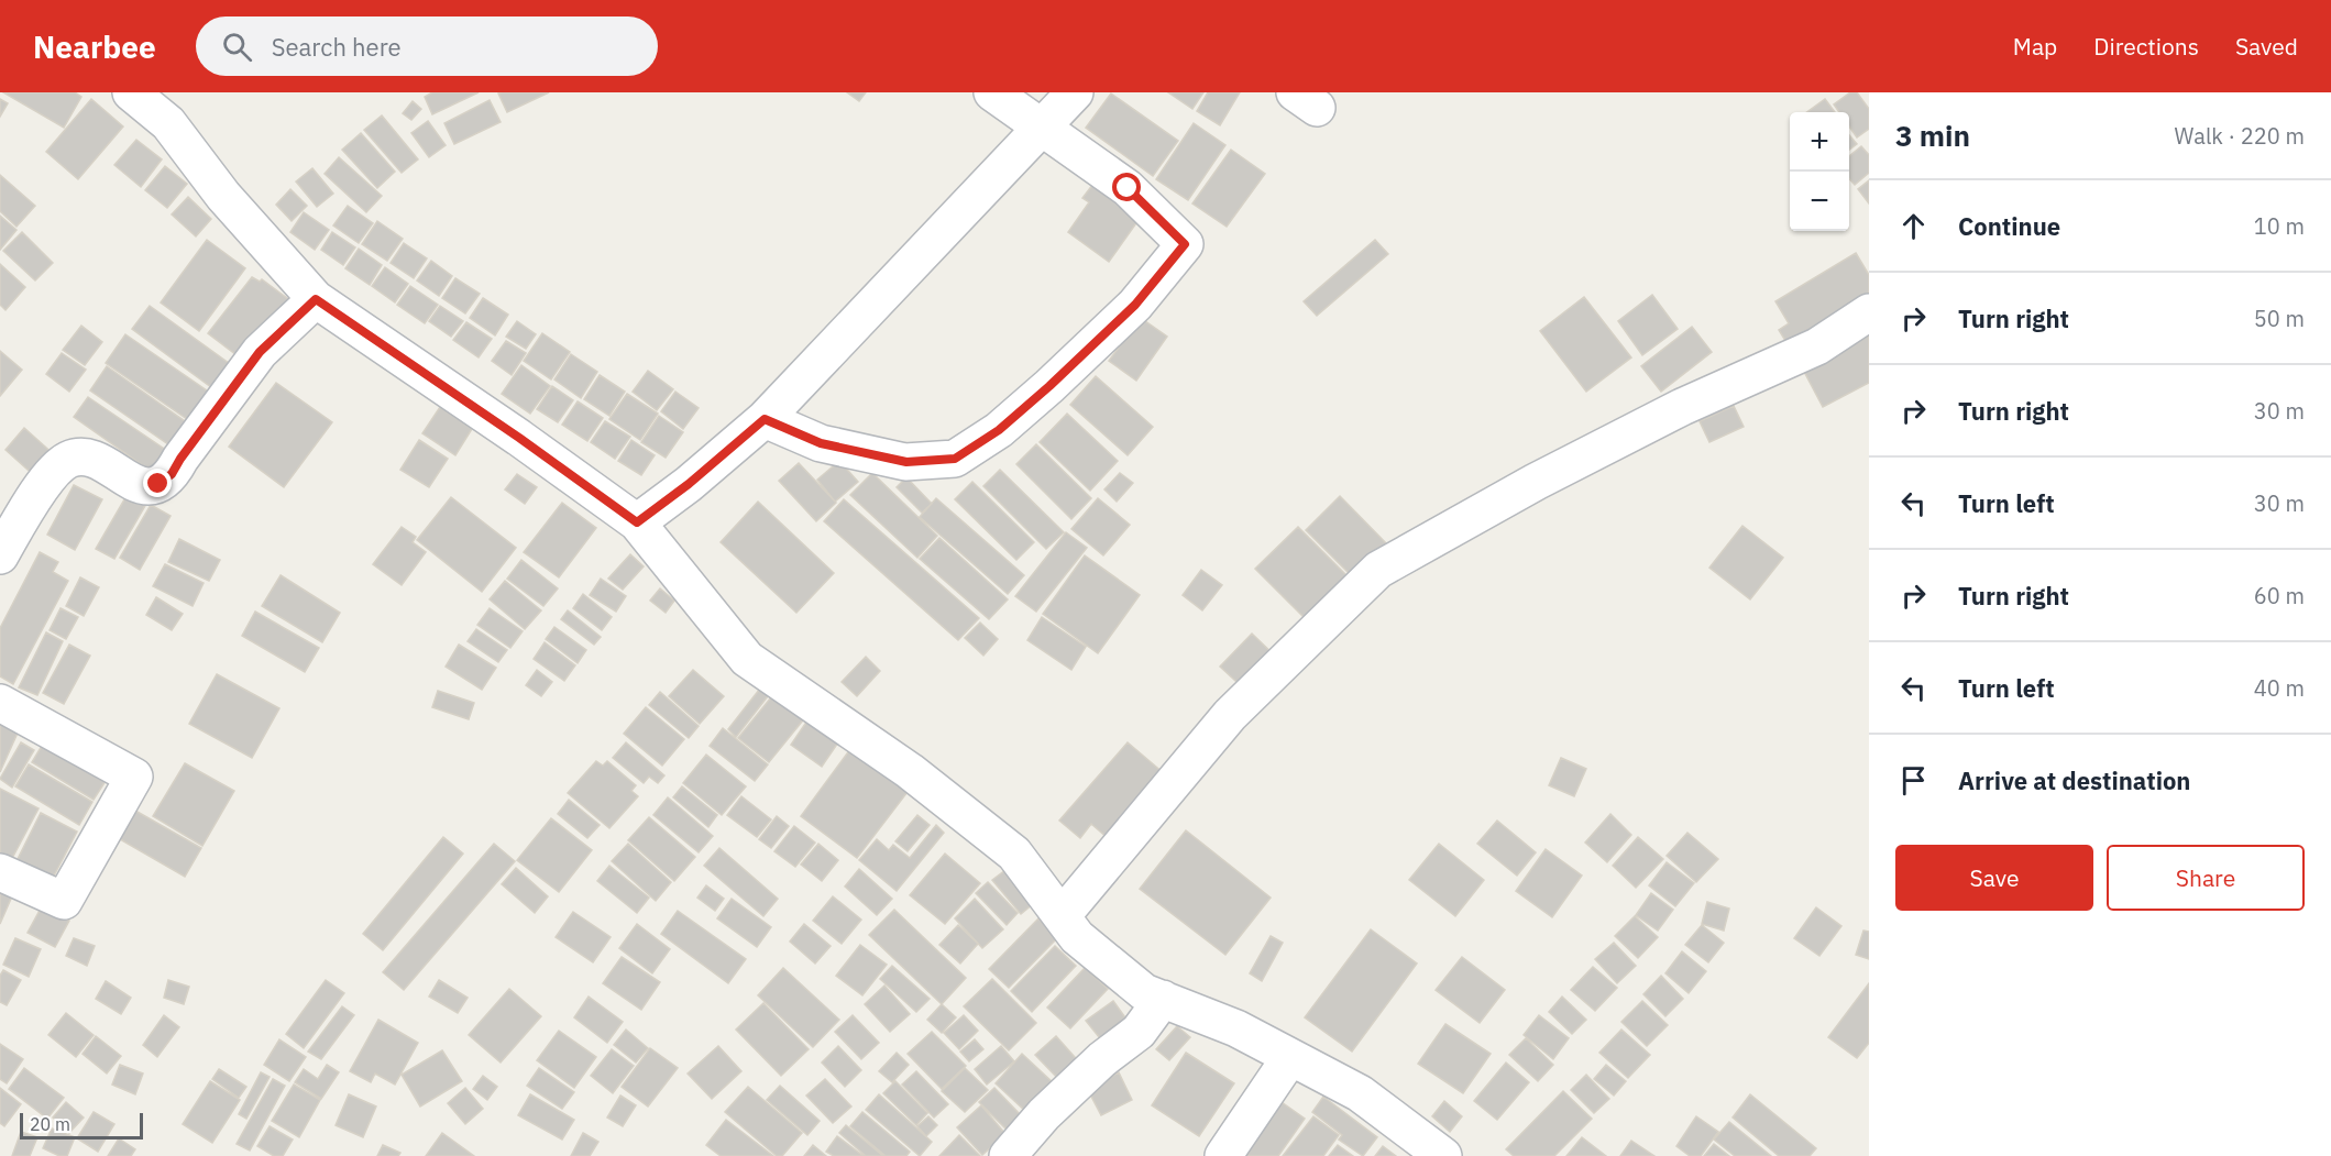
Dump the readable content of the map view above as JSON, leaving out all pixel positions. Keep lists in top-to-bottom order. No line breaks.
{"scale_bar":"20 m","page":{"header":"Nearbee","search":"Search here","nav":["Map","Directions","Saved"],"heading":["3 min","Walk · 220 m"],"map_buttons":["+","−"],"list":[["Continue","10 m"],["Turn right","50 m"],["Turn right","30 m"],["Turn left","30 m"],["Turn right","60 m"],["Turn left","40 m"],"Arrive at destination"],"buttons":["Save","Share"],"scale":"20 m"}}
